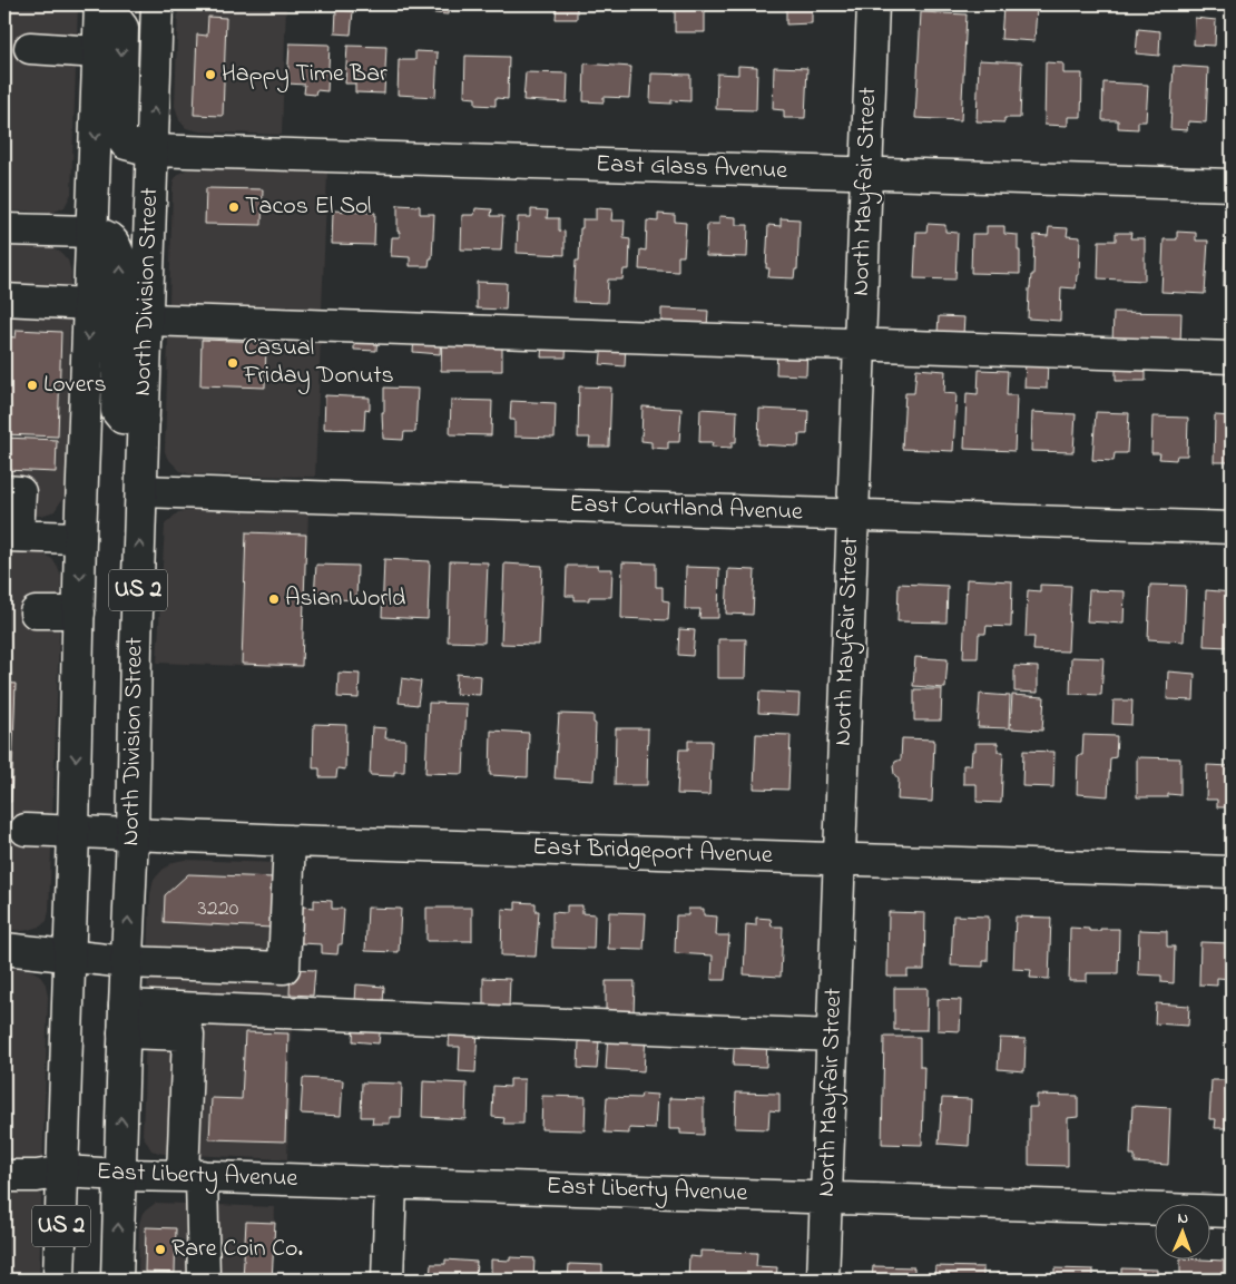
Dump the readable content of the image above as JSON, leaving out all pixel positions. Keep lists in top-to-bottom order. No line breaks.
{"streets":{"street":["East Glass Avenue","North Mayfair Street","North Division Street","East Courtland Avenue","US 2","East Bridgeport Avenue","East Liberty Avenue"]},"crossings":[["East Glass Avenue","North Mayfair Street"],["East Glass Avenue","North Division Street"],["North Mayfair Street","East Courtland Avenue"],["North Mayfair Street","East Bridgeport Avenue"],["North Mayfair Street","East Liberty Avenue"],["North Division Street","East Courtland Avenue"],["North Division Street","East Bridgeport Avenue"],["North Division Street","East Liberty Avenue"],["US 2","East Bridgeport Avenue"],["US 2","East Liberty Avenue"]],"places":["Happy Time Bar","Tacos El Sol","Casual Friday Donuts","Lovers","Asian World","Rare Coin Co."],"house_numbers":["3220"],"north":"top"}
